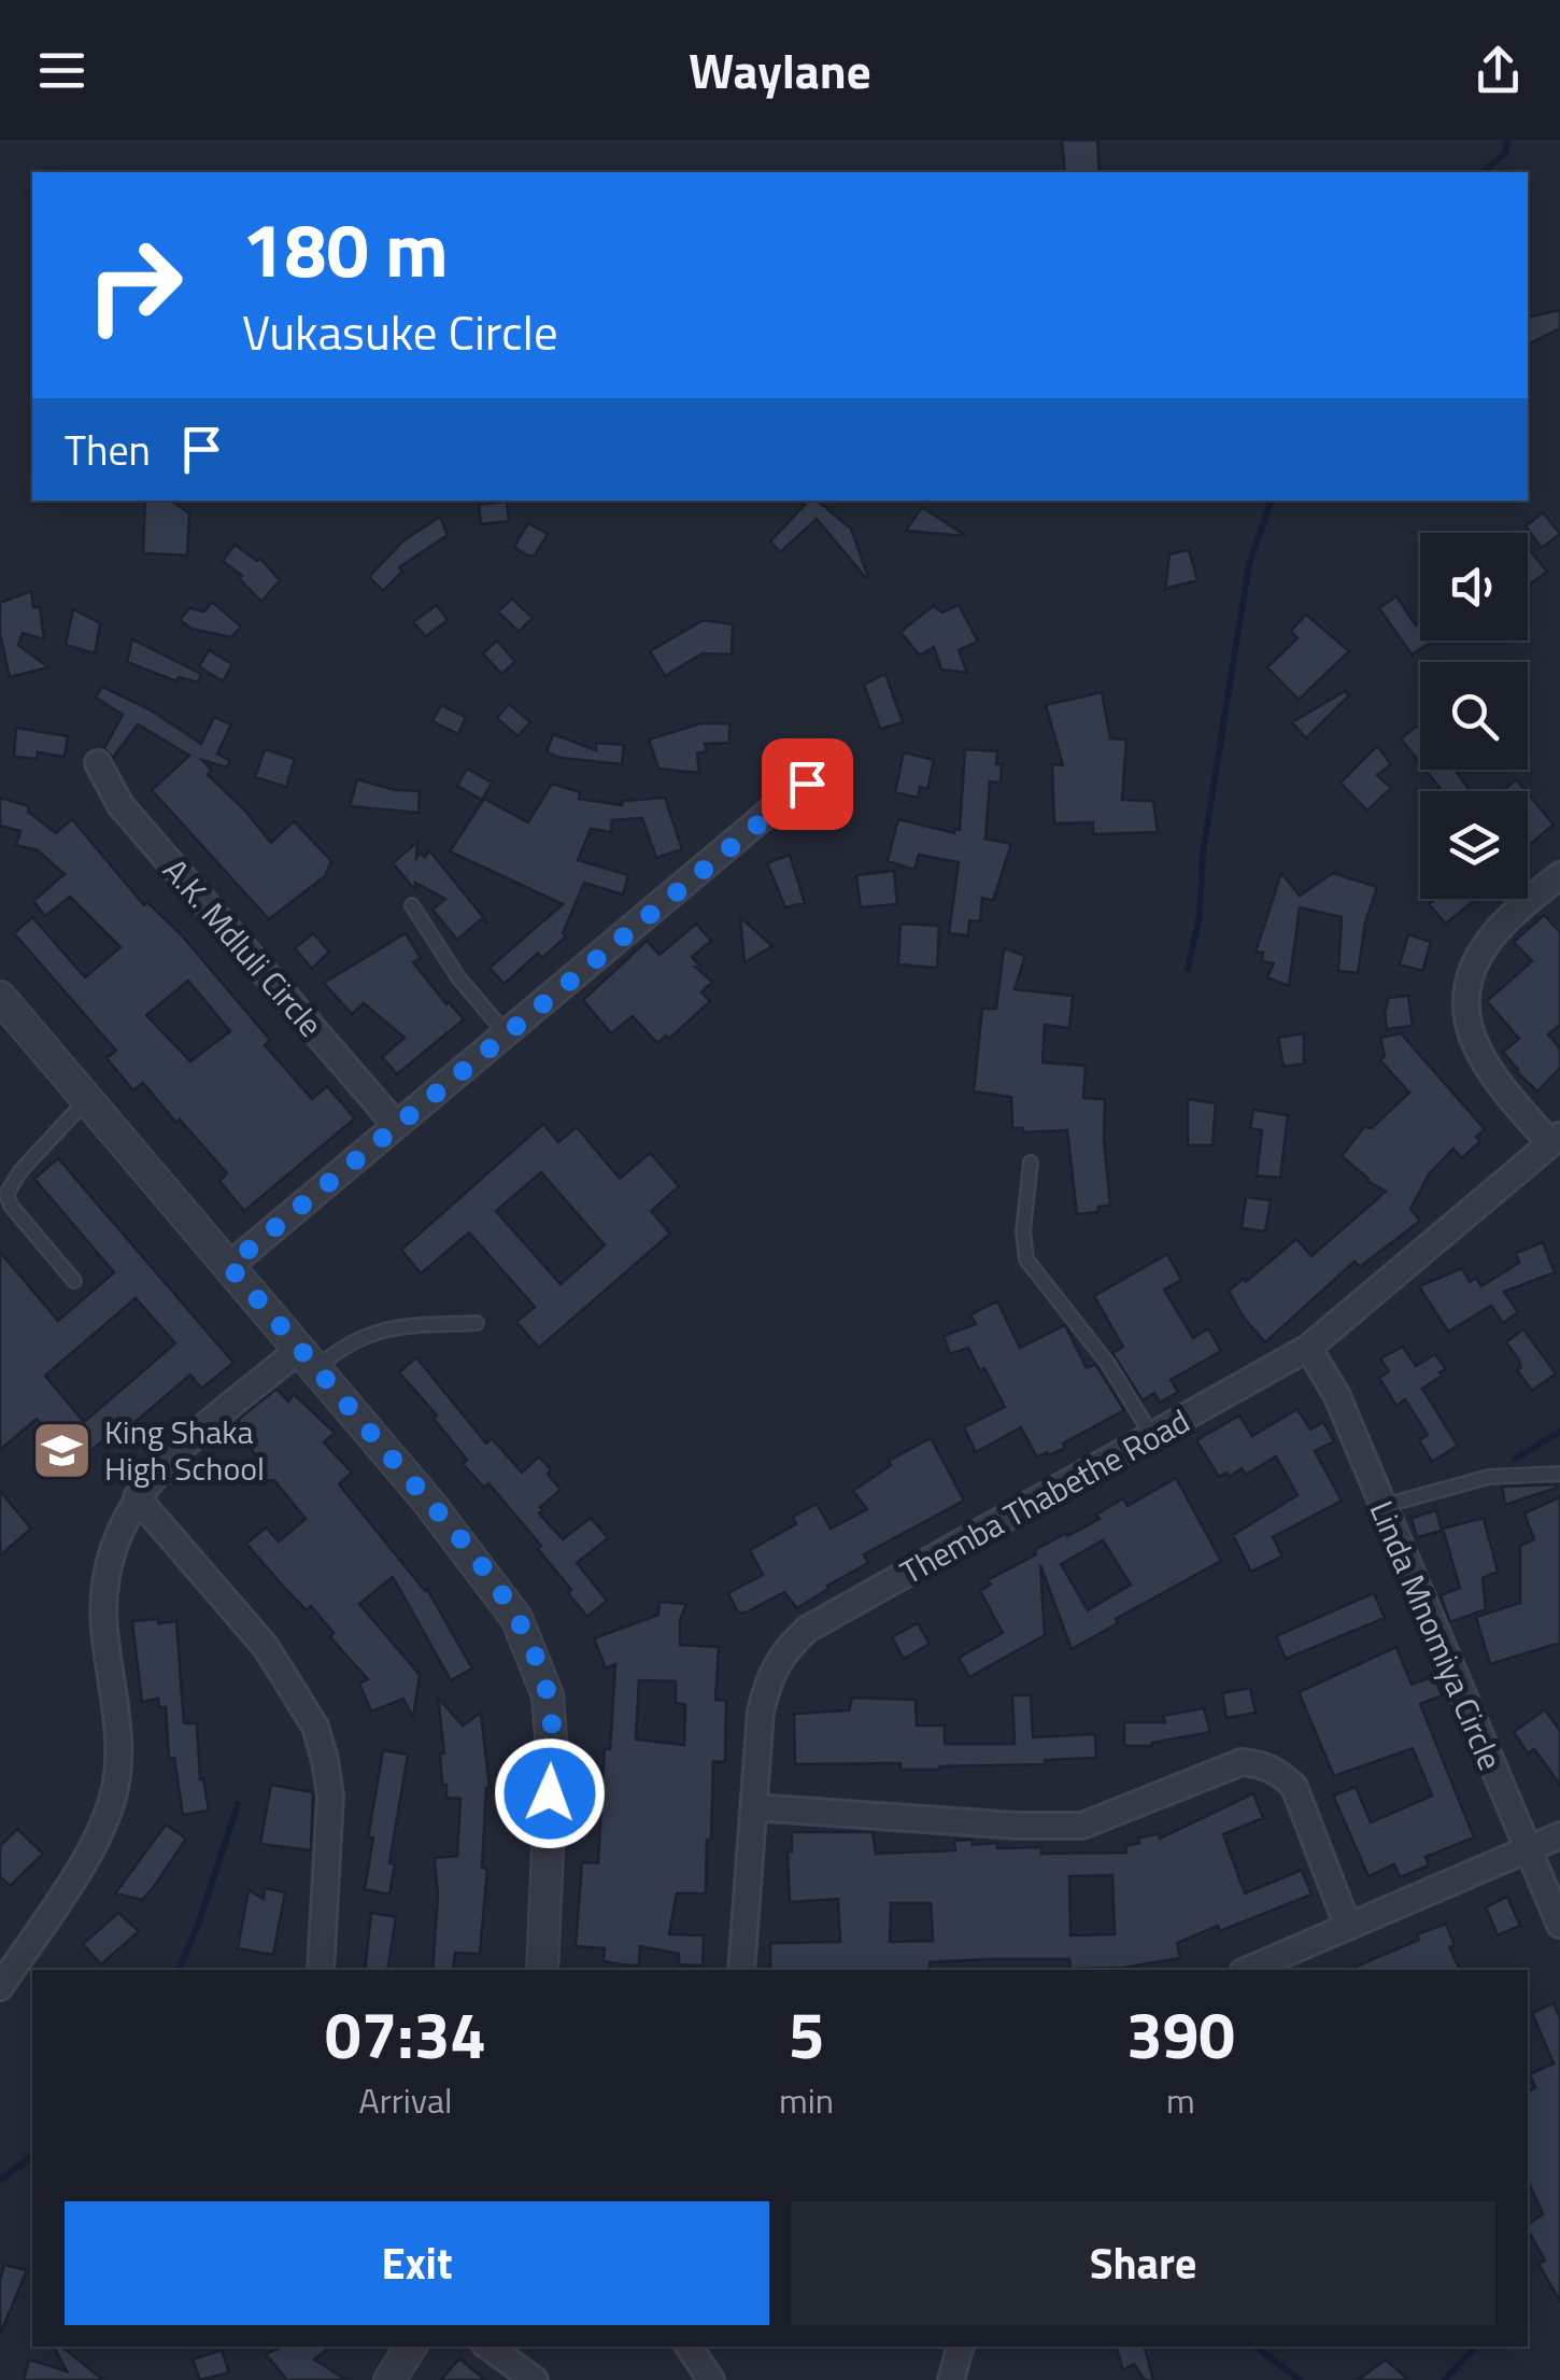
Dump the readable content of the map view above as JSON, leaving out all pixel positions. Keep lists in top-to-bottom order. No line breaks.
{"streets":{"street":["A.K. Mdluli Circle","Themba Thabethe Road","Linda Mnomiya Circle"]},"crossings":[["Themba Thabethe Road","Linda Mnomiya Circle"]],"places":{"school or university":["King Shaka High School"]},"page":{"header":"Waylane","turn":["180 m","Vukasuke Circle"],"then":"Then","eta":["07:34","Arrival","5","min","390","m"],"buttons":["Exit","Share"]}}
